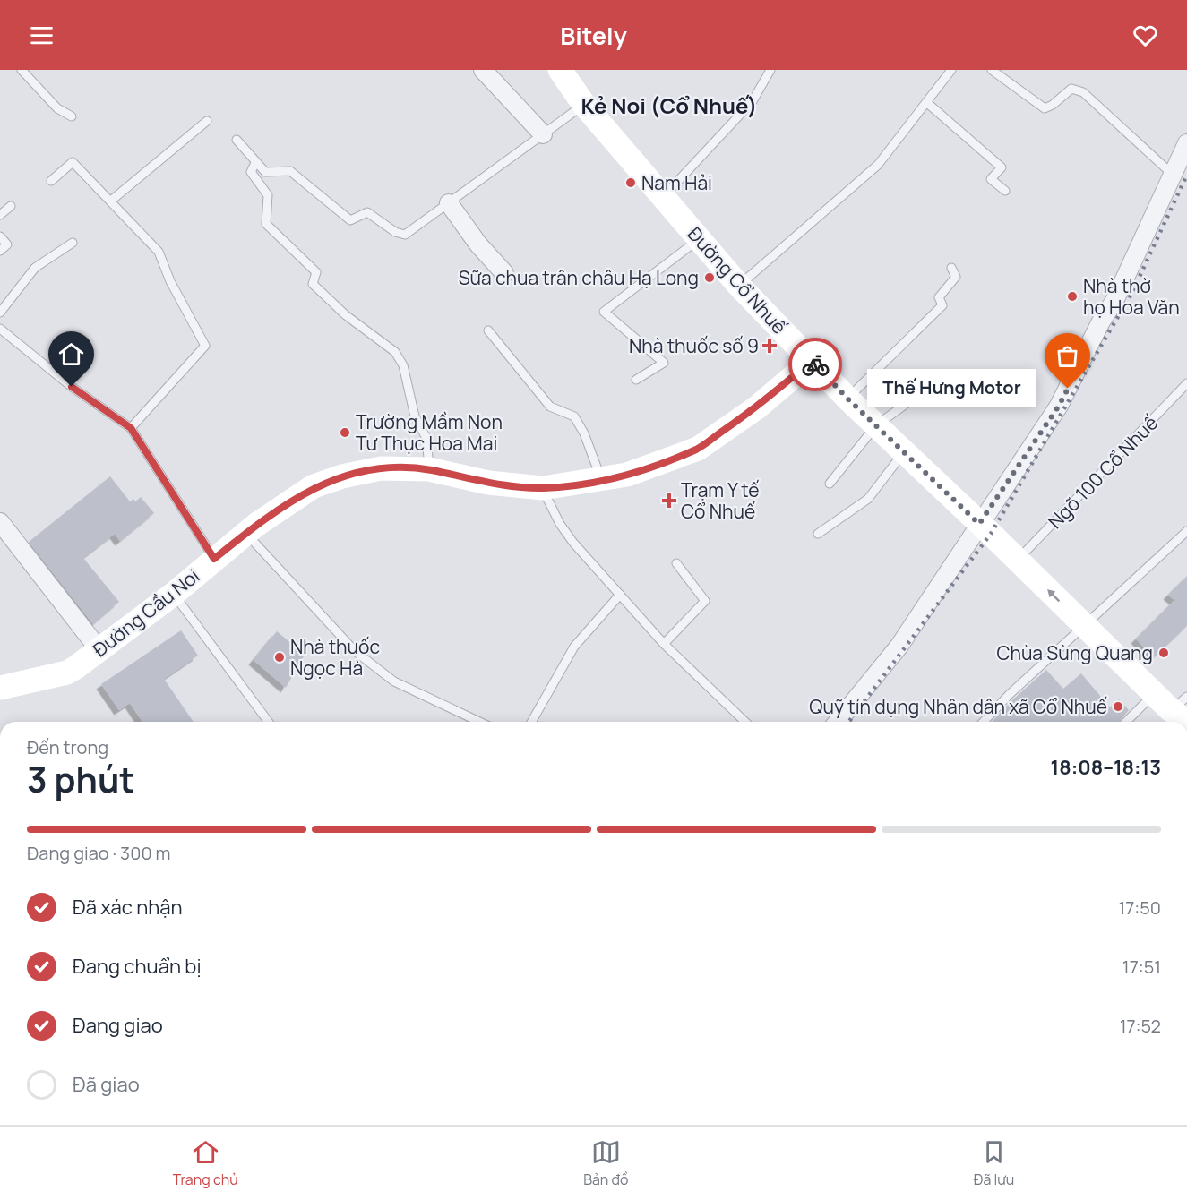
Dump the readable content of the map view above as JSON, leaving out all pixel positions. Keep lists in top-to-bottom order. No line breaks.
{"streets":{"street":["Đường Cổ Nhuế","Đường Cầu Noi"],"lane":["Ngõ 100 Cổ Nhuế"]},"crossings":[["Đường Cổ Nhuế","Ngõ 100 Cổ Nhuế"],["Đường Cổ Nhuế","Đường Cầu Noi"]],"districts":["Kẻ Noi (Cổ Nhuế)"],"places":{"other":["Nam Hải","Sữa chua trân châu Hạ Long","Nhà thờ họ Hoa Văn","Thế Hưng Motor","Trường Mầm Non Tư Thục Hoa Mai","Chùa Sùng Quang","Nhà thuốc Ngọc Hà","Quỹ tín dụng Nhân dân xã Cổ Nhuế"],"health":["Nhà thuốc số 9","Trạm Y tế Cổ Nhuế"]},"page":{"header":"Bitely","bubble":"Thế Hưng Motor","heading":["3 phút","Đến trong","18:08–18:13"],"bar":"Đang giao · 300 m","list":[["Đã xác nhận","17:50"],["Đang chuẩn bị","17:51"],["Đang giao","17:52"],"Đã giao"],"tabs":["Trang chủ","Bản đồ","Đã lưu"]}}
